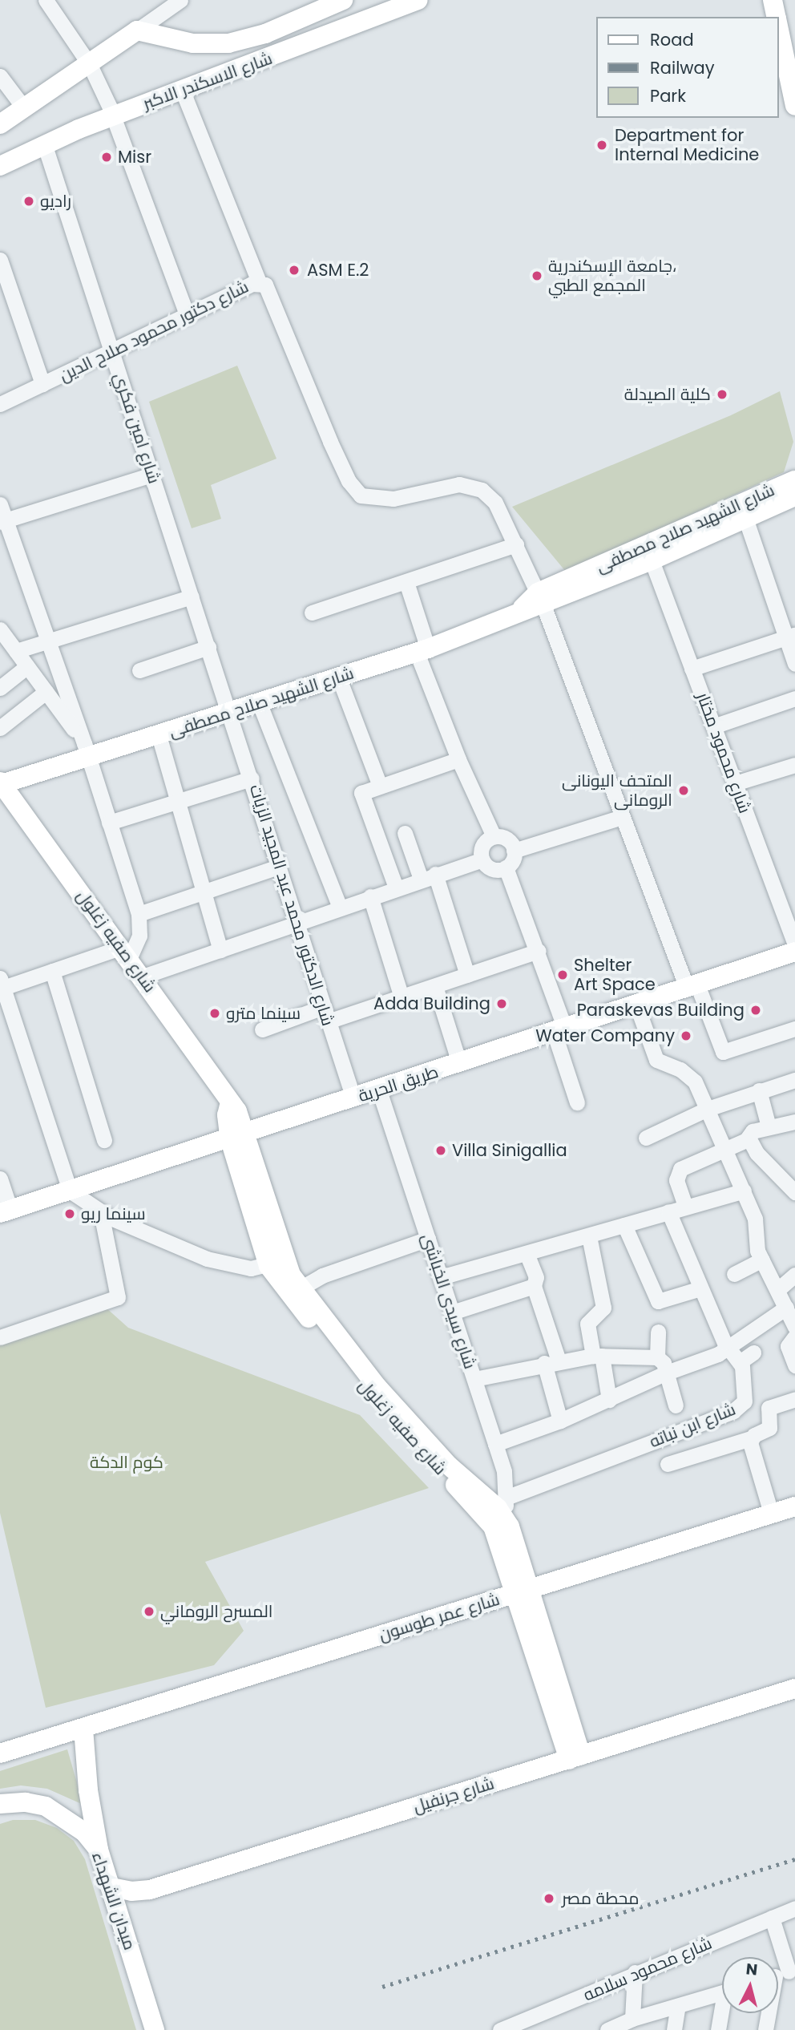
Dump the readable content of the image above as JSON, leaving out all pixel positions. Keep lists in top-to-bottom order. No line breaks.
{"streets":{"main road":["شارع الاسكندر الاكبر","شارع الشهيد صلاح مصطفى","شارع صفيه زغلول","طريق الحرية","شارع عمر طوسون","شارع جرنفيل","ميدان الشهداء"],"street":["شارع دكتور محمود صلاح الدين","شارع امين فكري","شارع محمود مختار","شارع الدكتور محمد عبد المجيد الزيات","شارع سيدى الخباشى","شارع ابن نباته","شارع محمود سلامه"]},"crossings":[["شارع الاسكندر الاكبر","شارع امين فكري"],["شارع دكتور محمود صلاح الدين","شارع امين فكري"],["شارع امين فكري","شارع الشهيد صلاح مصطفى"],["شارع امين فكري","شارع الدكتور محمد عبد المجيد الزيات"],["شارع الشهيد صلاح مصطفى","شارع محمود مختار"],["شارع الشهيد صلاح مصطفى","شارع الدكتور محمد عبد المجيد الزيات"],["شارع الشهيد صلاح مصطفى","شارع صفيه زغلول"],["شارع الدكتور محمد عبد المجيد الزيات","طريق الحرية"],["شارع صفيه زغلول","طريق الحرية"],["شارع صفيه زغلول","شارع سيدى الخباشى"],["شارع صفيه زغلول","شارع ابن نباته"],["شارع صفيه زغلول","شارع عمر طوسون"],["شارع صفيه زغلول","شارع جرنفيل"],["طريق الحرية","شارع سيدى الخباشى"],["شارع سيدى الخباشى","شارع ابن نباته"],["شارع جرنفيل","ميدان الشهداء"]],"parks":["كوم الدكة"],"places":["Department for Internal Medicine","Misr","راديو","ASM E.2","جامعة الإسكندرية، المجمع الطبي","كلية الصيدلة","المتحف اليونانى الرومانى","Shelter Art Space","Adda Building","Paraskevas Building","سينما مترو","Water Company","Villa Sinigallia","سينما ريو","المسرح الروماني","محطة مصر"],"legend":["Road","Railway","Park"],"north":"top"}
